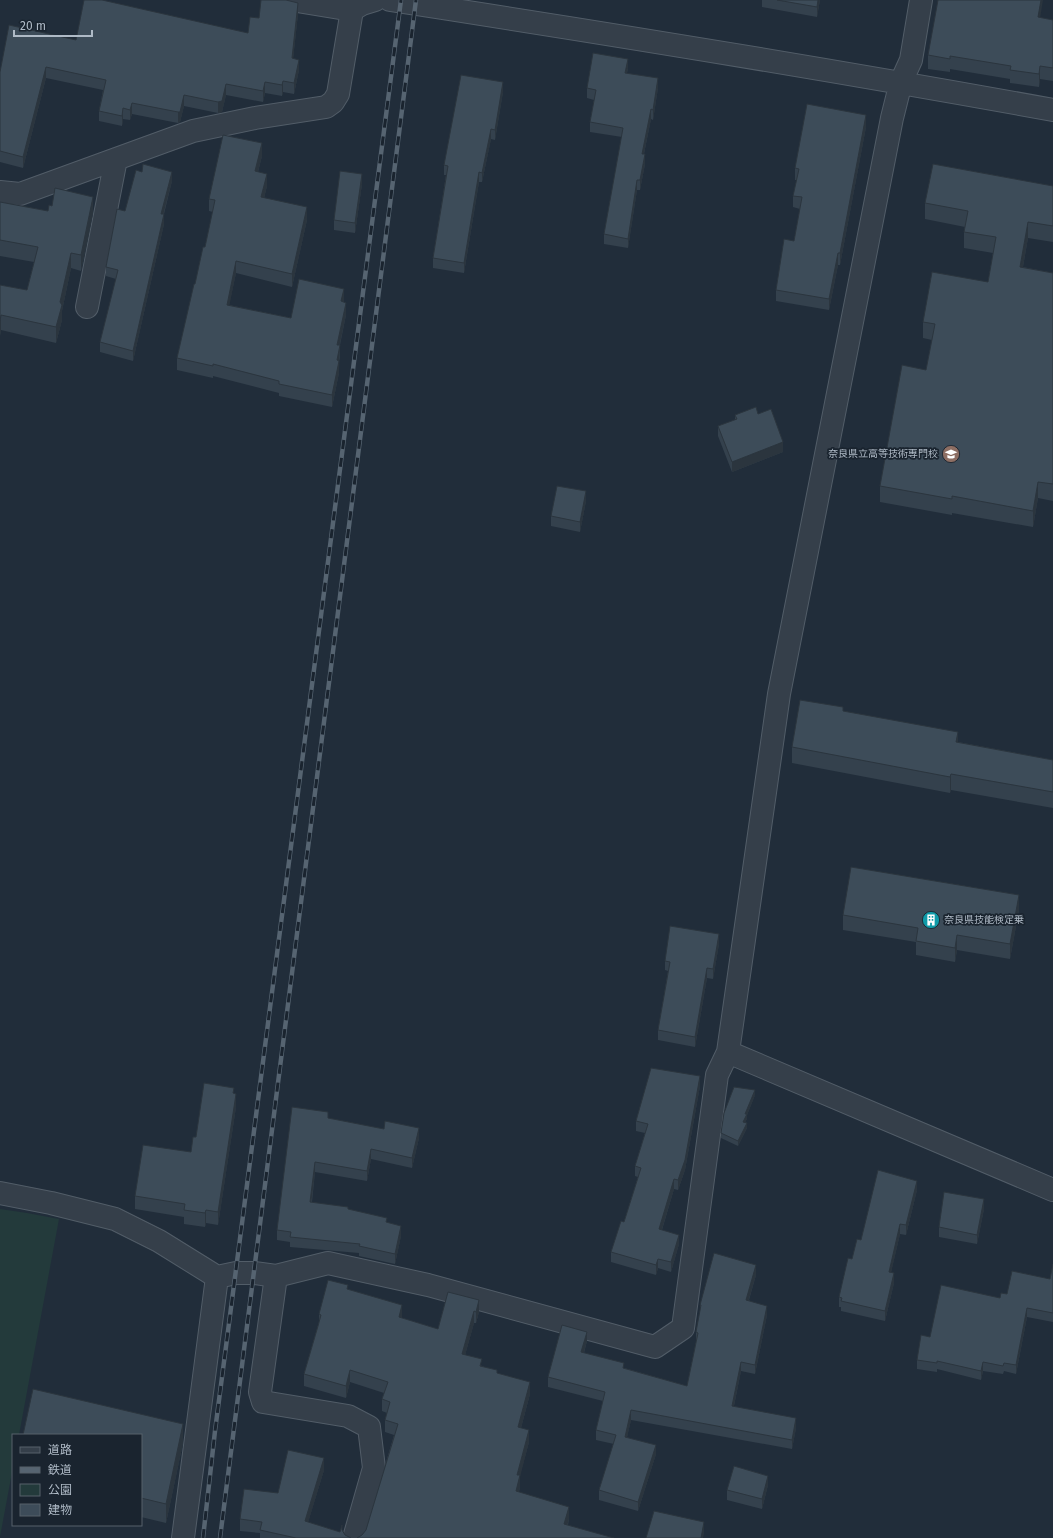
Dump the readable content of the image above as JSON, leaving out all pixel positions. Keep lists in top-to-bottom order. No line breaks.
{"places":{"school or university":["奈良県立高等技術専門校"],"building":["奈良県技能検定乗"]},"legend":["道路","鉄道","公園","建物"],"scale_bar":"20 m"}
